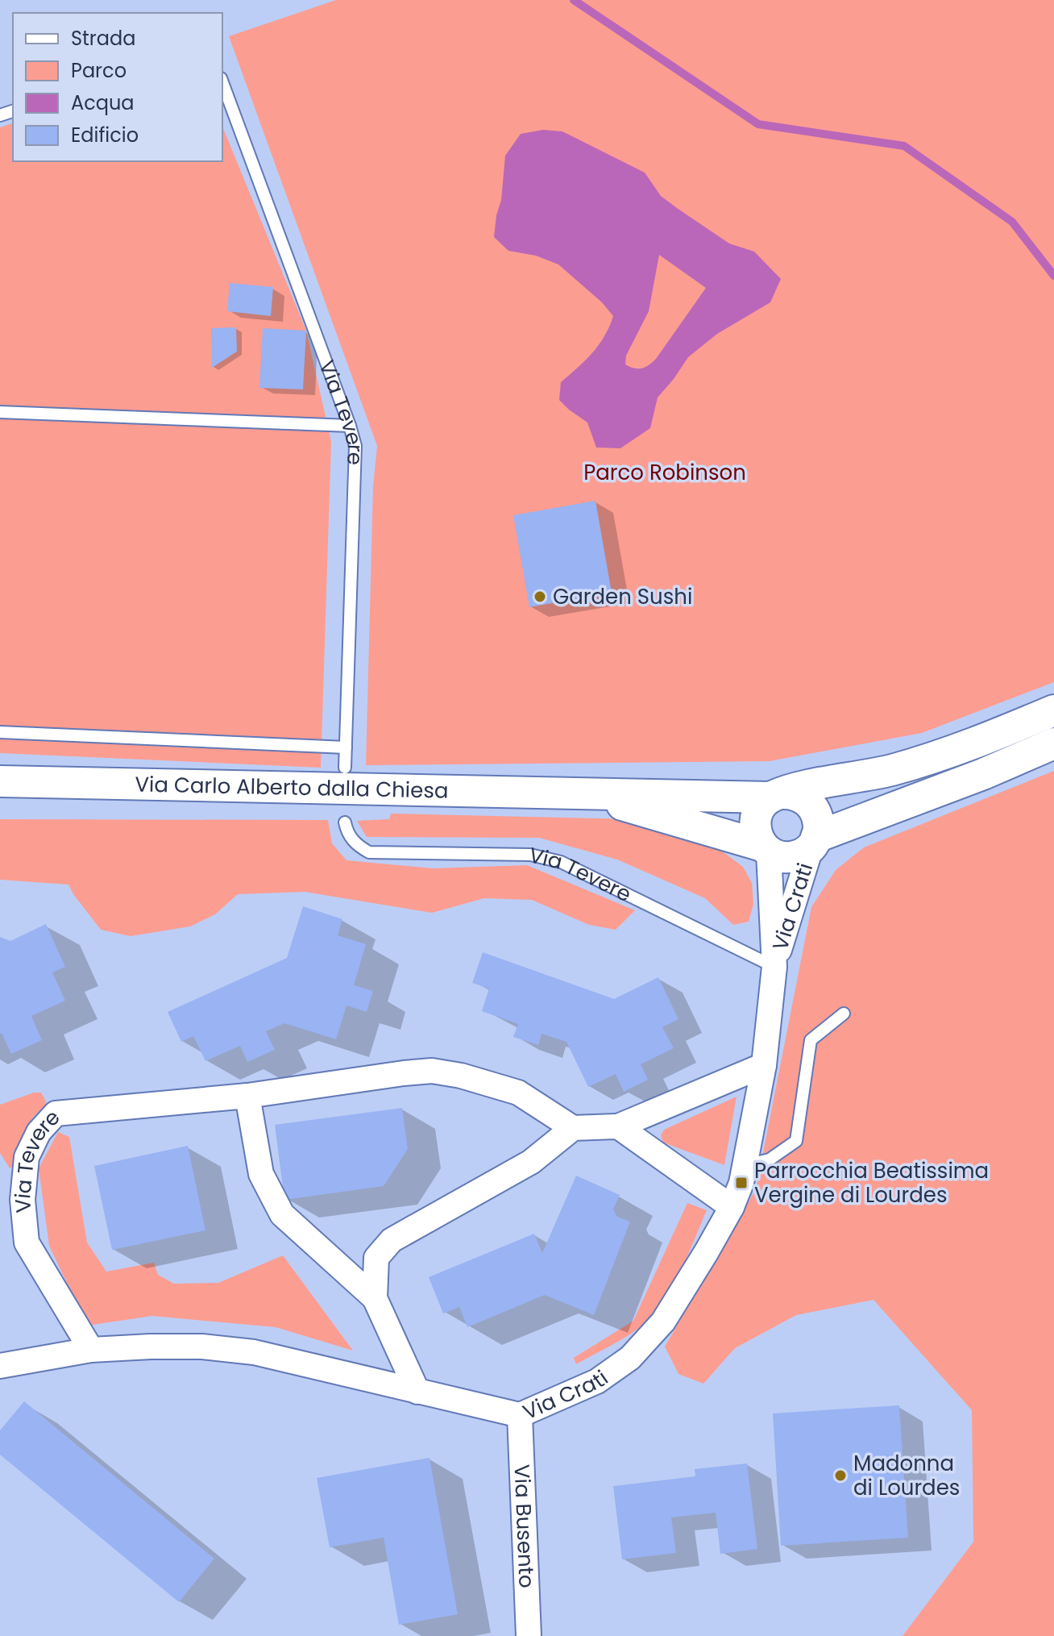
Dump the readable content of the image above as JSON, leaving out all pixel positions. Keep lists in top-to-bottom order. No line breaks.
{"streets":{"street":["Via Tevere","Via Carlo Alberto dalla Chiesa","Via Crati","Via Busento"]},"crossings":[["Via Tevere","Via Crati"],["Via Carlo Alberto dalla Chiesa","Via Crati"],["Via Crati","Via Busento"]],"parks":["Parco Robinson"],"places":{"other":["Garden Sushi","Madonna di Lourdes"],"transit":["Parrocchia Beatissima Vergine di Lourdes"]},"legend":["Strada","Parco","Acqua","Edificio"]}
